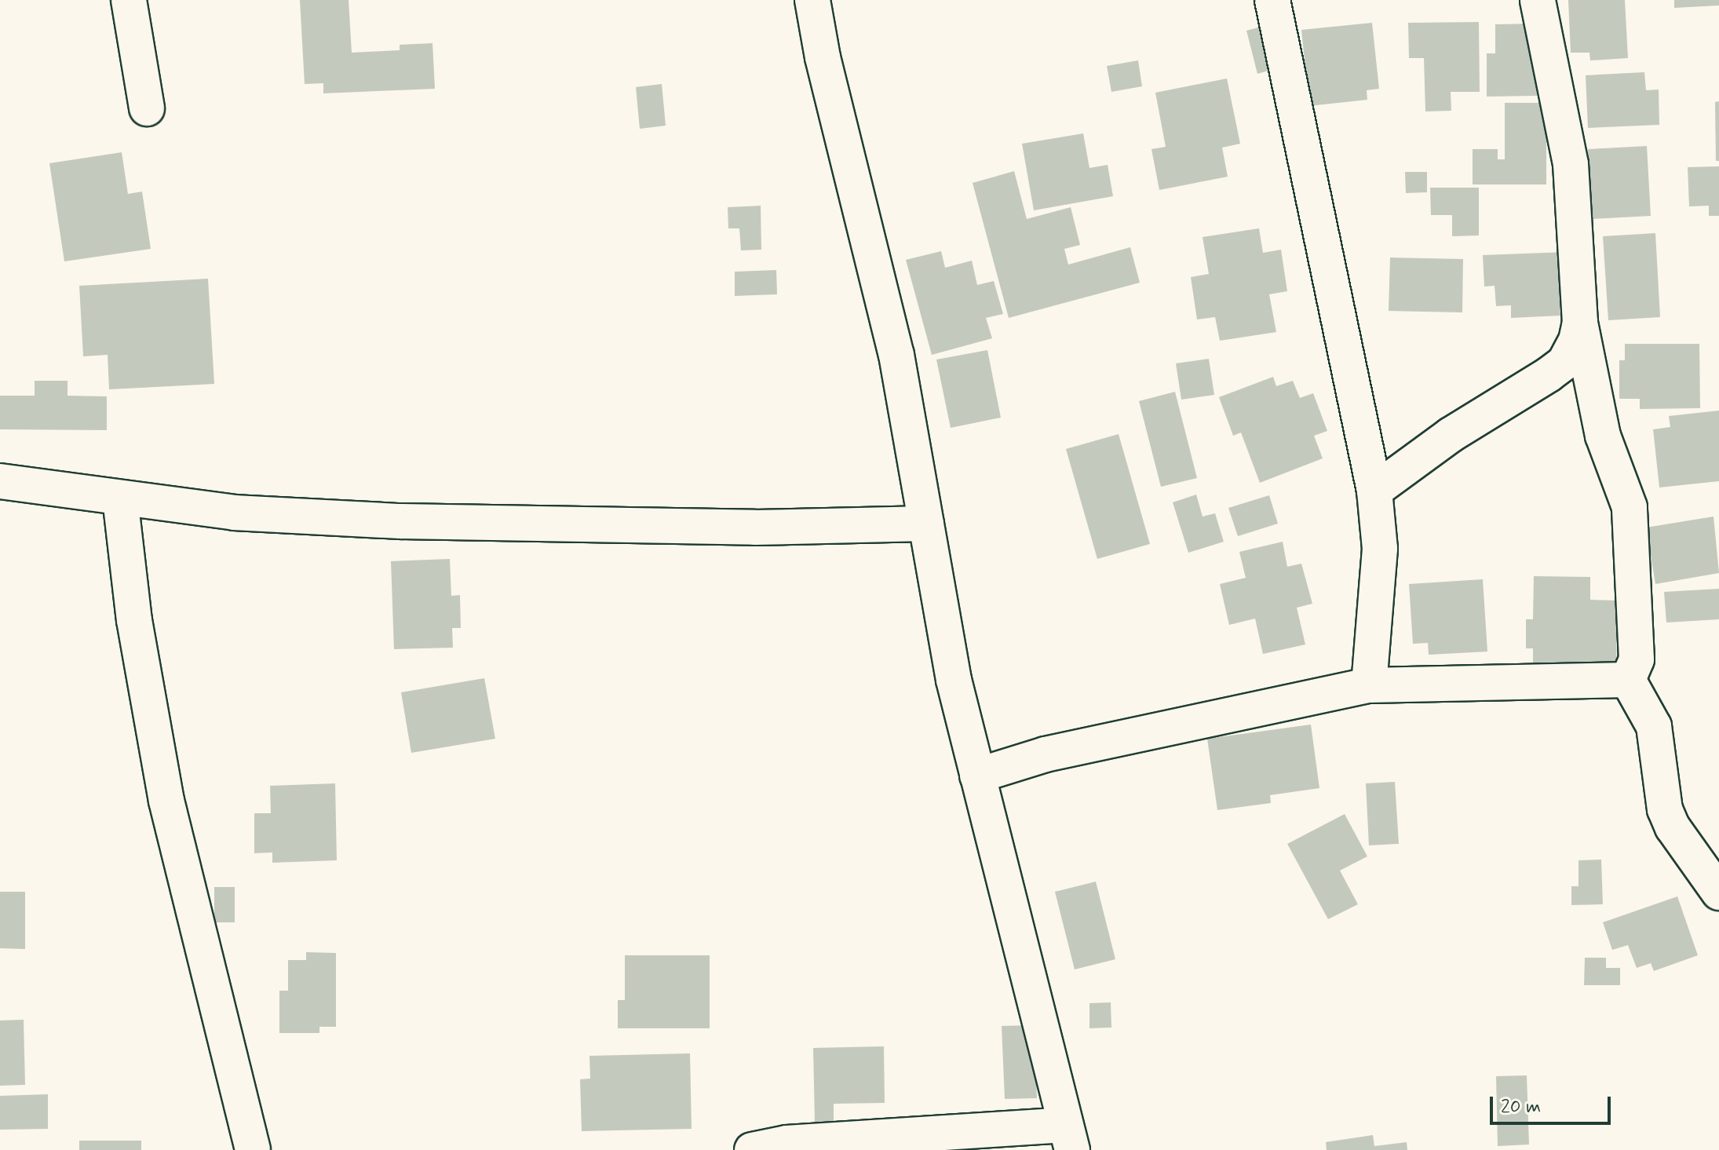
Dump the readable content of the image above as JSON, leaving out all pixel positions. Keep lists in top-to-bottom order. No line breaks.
{"scale_bar":"20 m"}
